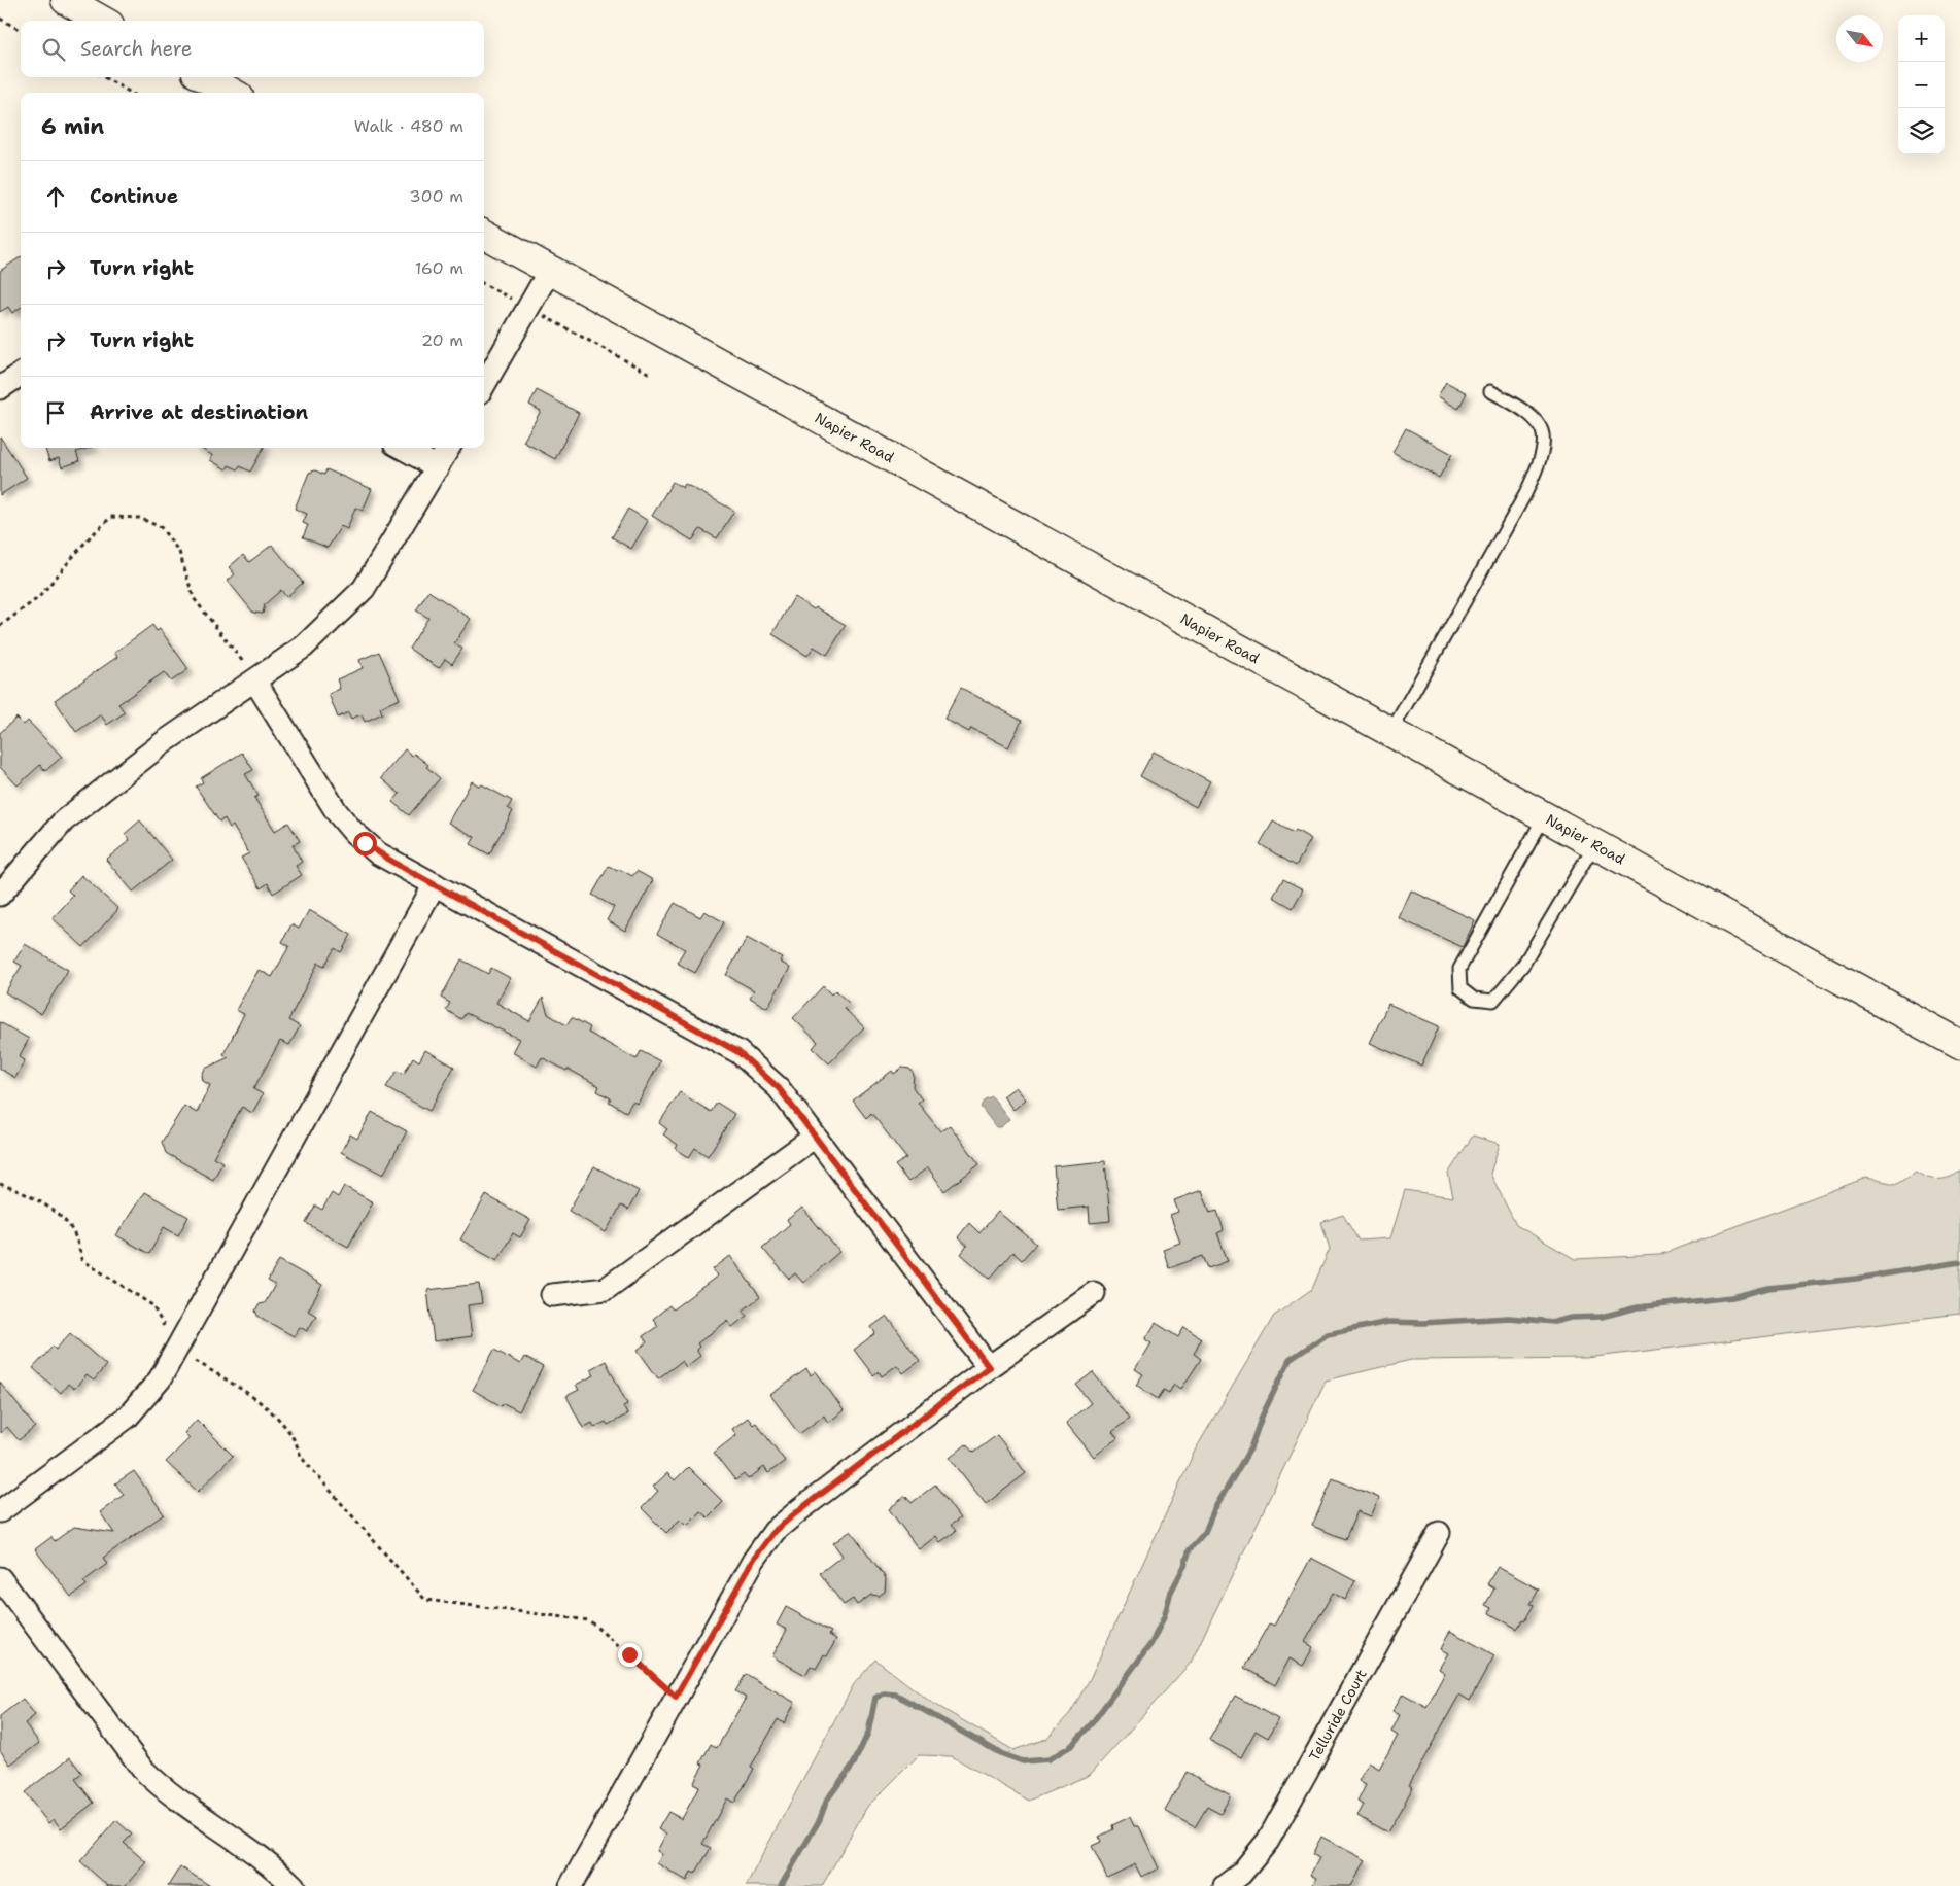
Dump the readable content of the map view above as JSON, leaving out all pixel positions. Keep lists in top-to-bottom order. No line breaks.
{"streets":{"street":["Napier Road","Telluride Court"]},"north":"bottom right","page":{"map_buttons":["+","−"],"search":"Search here","heading":["6 min","Walk · 480 m"],"list":[["Continue","300 m"],["Turn right","160 m"],["Turn right","20 m"],"Arrive at destination"]}}
